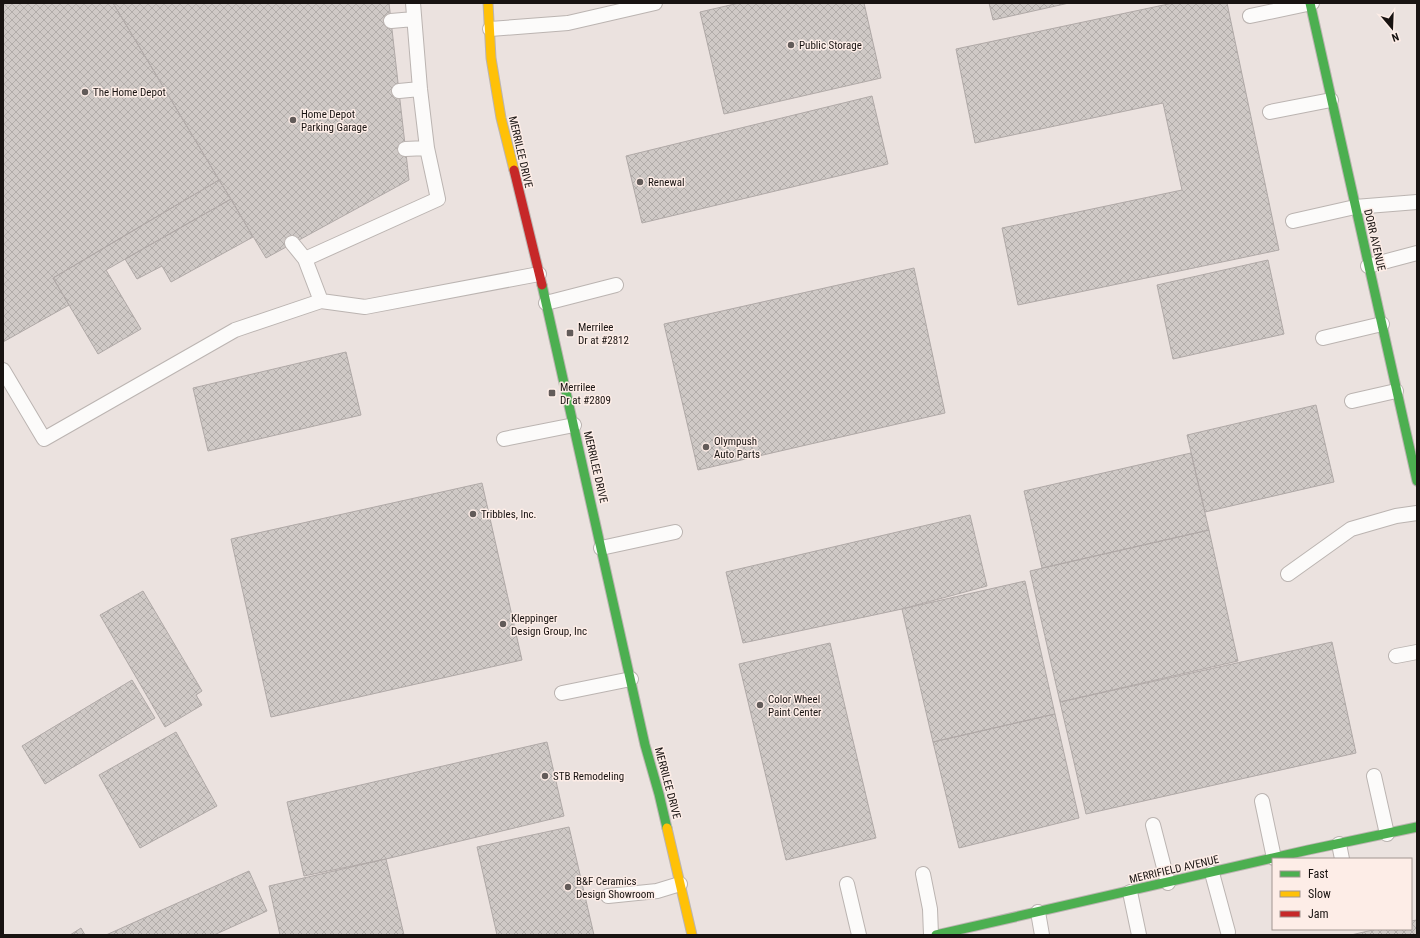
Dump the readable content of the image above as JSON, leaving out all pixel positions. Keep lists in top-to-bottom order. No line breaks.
{"streets":{"street":["MERRILEE DRIVE","DORR AVENUE","MERRIFIELD AVENUE"]},"places":{"other":["Public Storage","The Home Depot","Home Depot Parking Garage","Renewal","Olympush Auto Parts","Tribbles, Inc.","Kleppinger Design Group, Inc","Color Wheel Paint Center","STB Remodeling","B&F Ceramics Design Showroom"],"transit":["Merrilee Dr at #2812","Merrilee Dr at #2809"]},"legend":["Fast","Slow","Jam"],"north":"bottom"}
